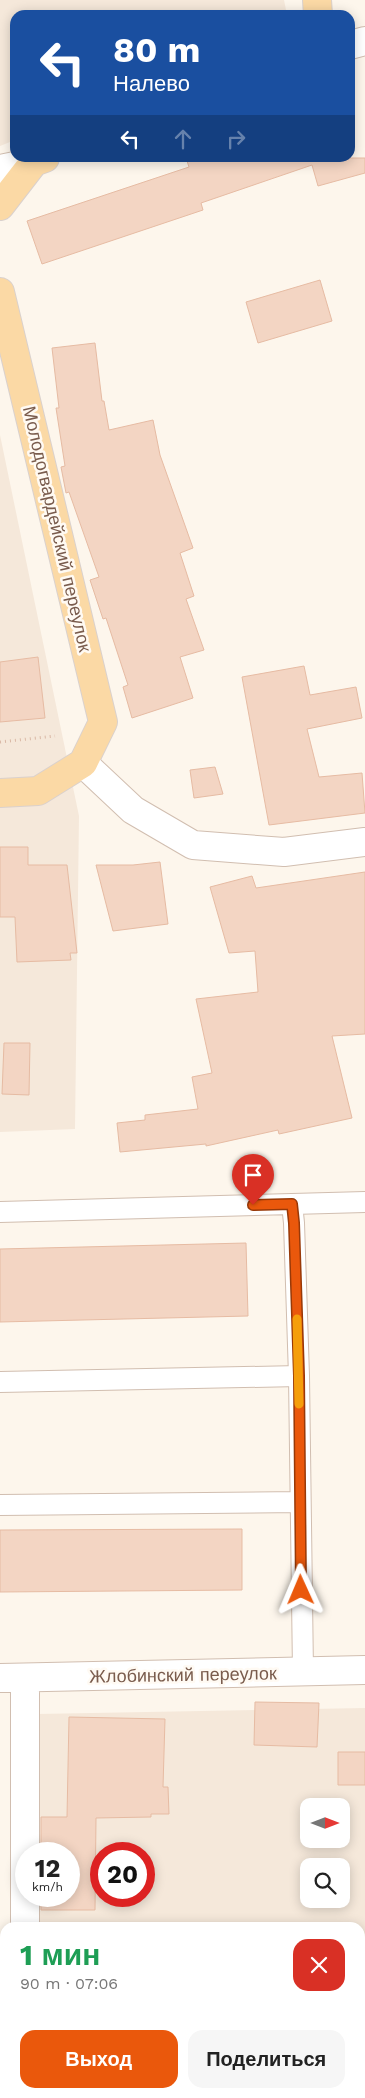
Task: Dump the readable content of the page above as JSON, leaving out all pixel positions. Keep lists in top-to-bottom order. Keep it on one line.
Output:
{"streets":{"main road":["Молодогвардейский переулок"],"street":["Жлобинский переулок"]},"north":"right","page":{"turn":["80 m","Налево"],"speed":"12 km/h","limit":"20","heading":["1 мин","90 m · 07:06"],"buttons":["Выход","Поделиться"]}}
